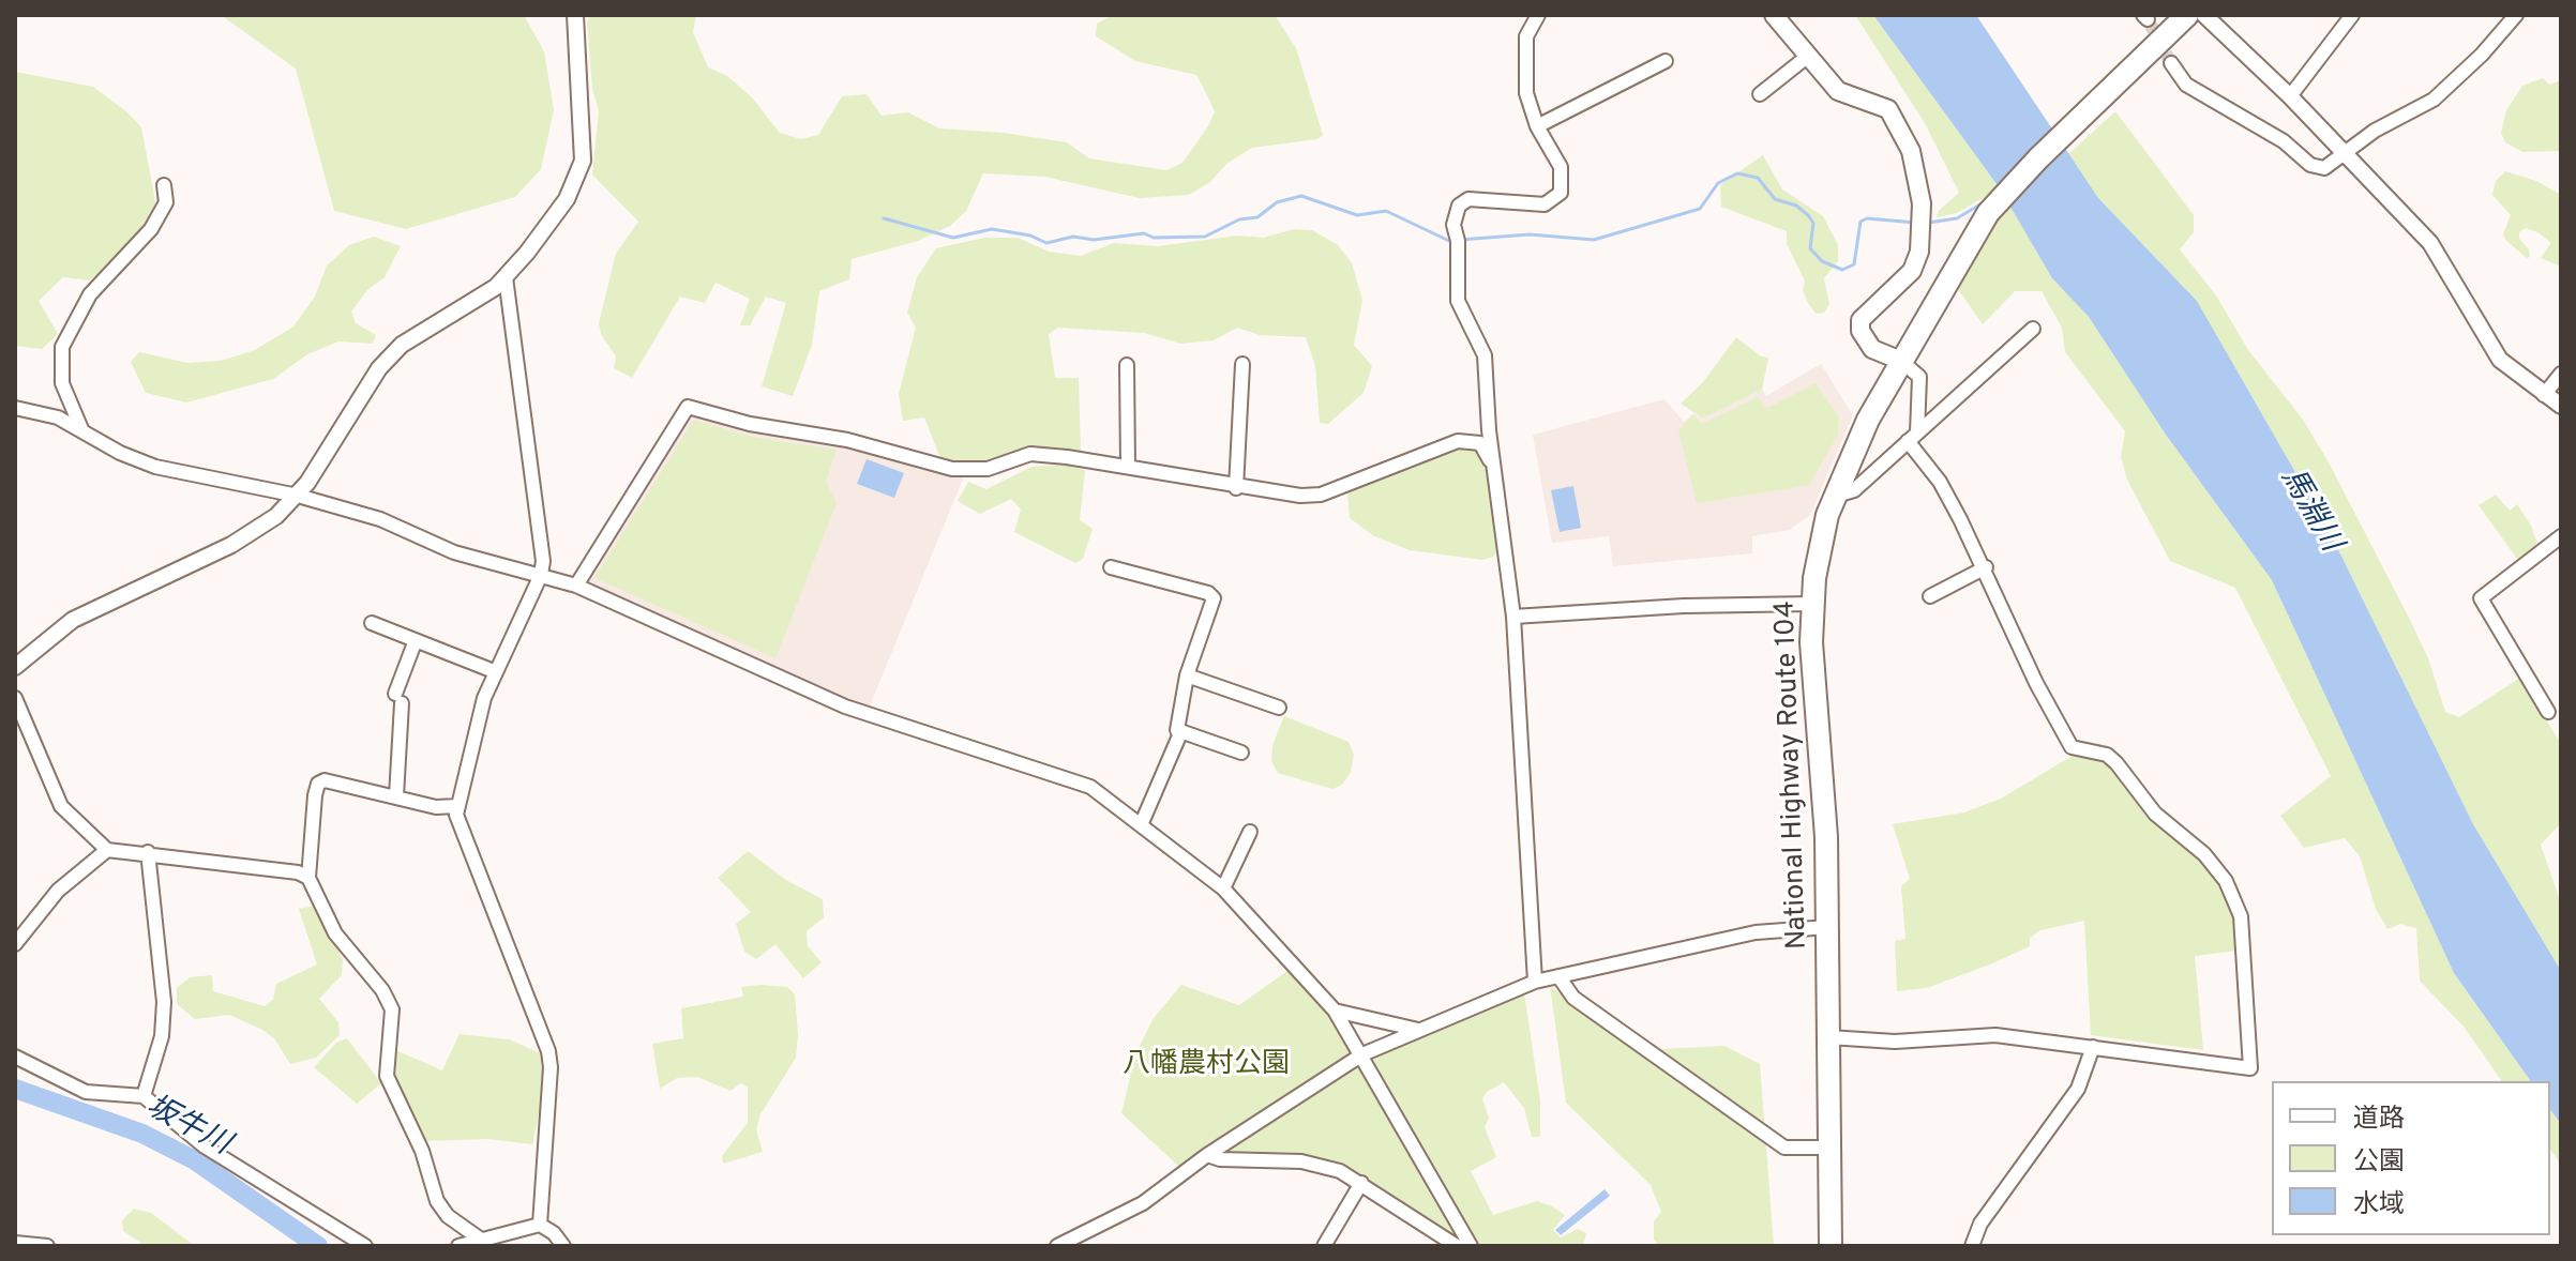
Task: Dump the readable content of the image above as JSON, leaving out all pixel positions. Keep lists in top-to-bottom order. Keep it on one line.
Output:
{"streets":{"highway":["National Highway Route 104"]},"water":["馬淵川","坂牛川"],"parks":["八幡農村公園"],"legend":["道路","公園","水域"]}
